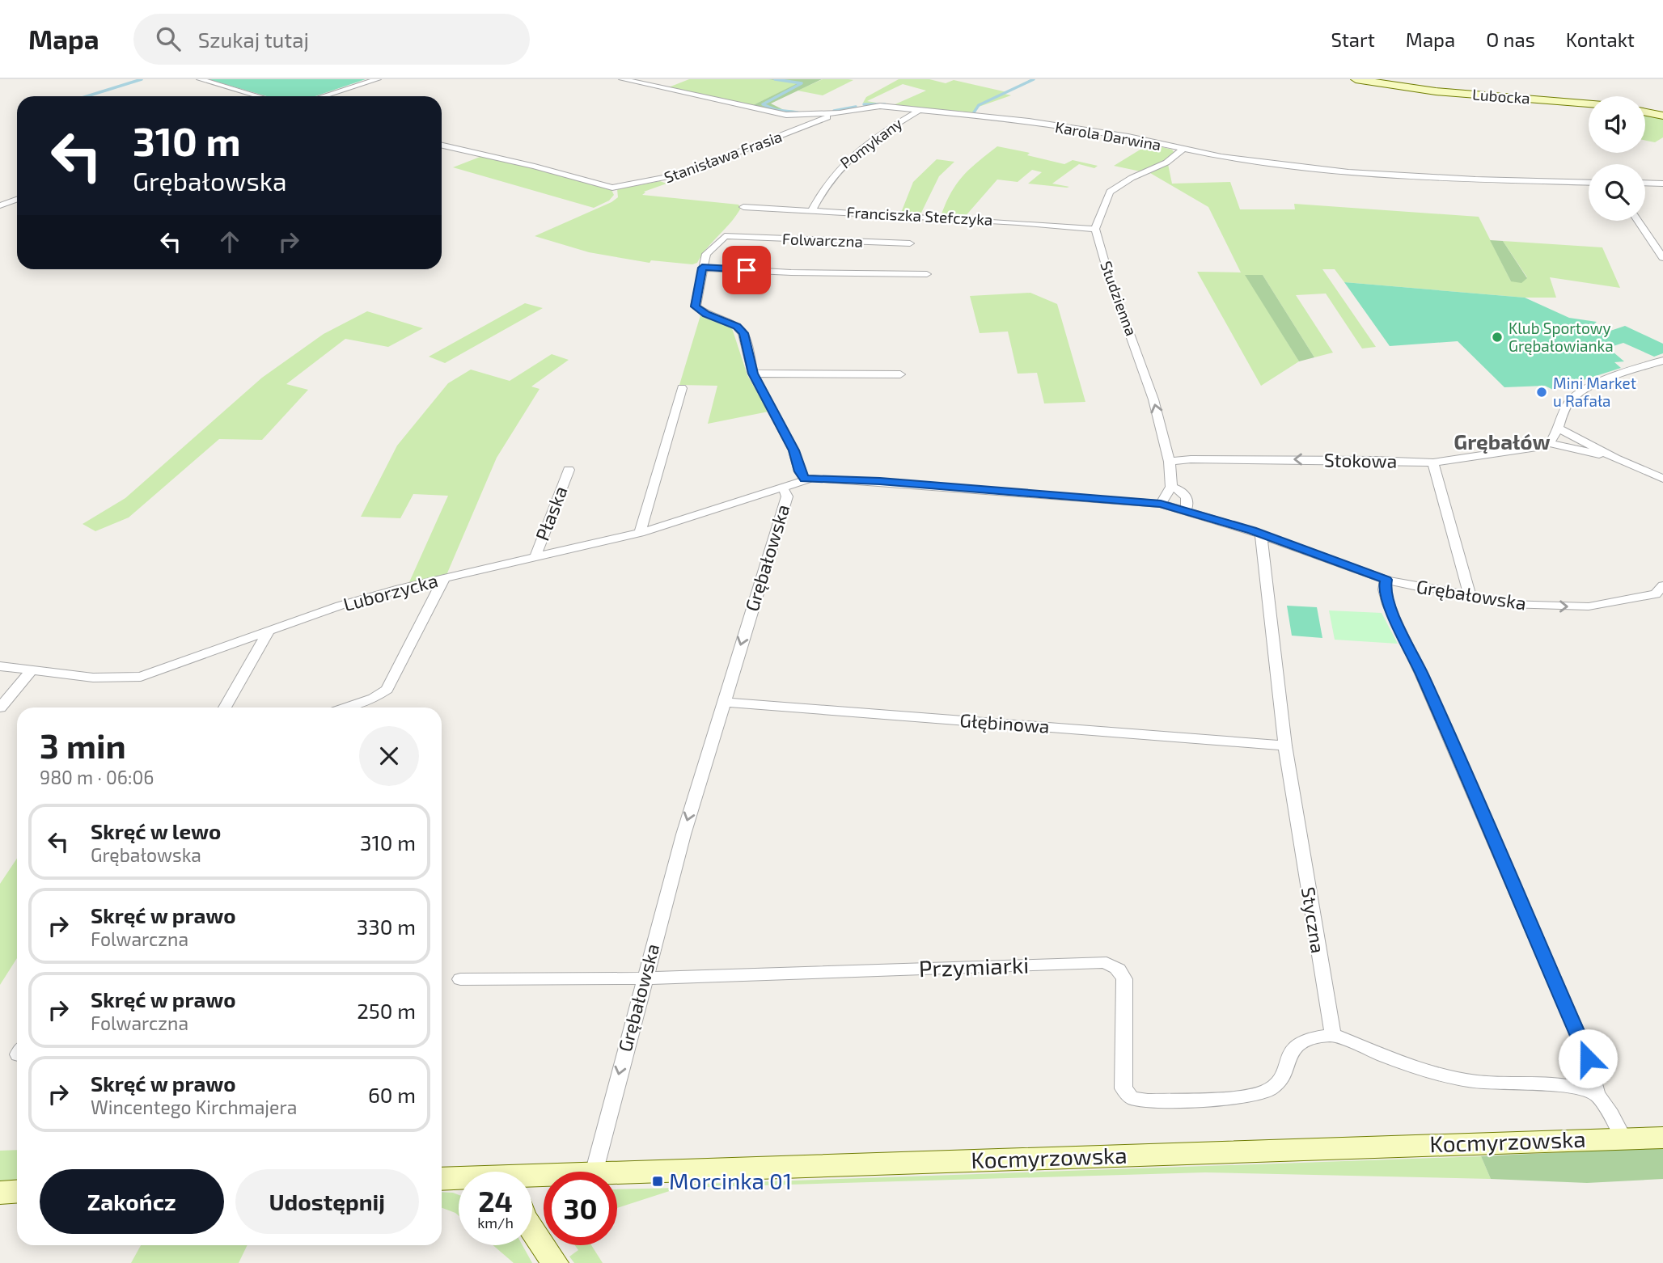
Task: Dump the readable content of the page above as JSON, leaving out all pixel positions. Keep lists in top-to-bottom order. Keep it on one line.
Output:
{"streets":{"main road":["Lubocka","Kocmyrzowska"],"street":["Karola Darwina","Pomykany","Stanisława Frasia","Franciszka Stefczyka","Folwarczna","Studzienna","Stokowa","Płaska","Grębałowska","Luborzycka","Głębinowa","Styczna","Przymiarki"]},"crossings":[["Karola Darwina","Pomykany"],["Karola Darwina","Stanisława Frasia"],["Pomykany","Franciszka Stefczyka"],["Franciszka Stefczyka","Studzienna"],["Folwarczna","Grębałowska"],["Studzienna","Stokowa"],["Płaska","Luborzycka"],["Grębałowska","Luborzycka"],["Grębałowska","Głębinowa"],["Grębałowska","Styczna"],["Grębałowska","Przymiarki"],["Głębinowa","Styczna"],["Styczna","Przymiarki"]],"one_way":["Studzienna","Stokowa"],"districts":["Grębałów"],"places":{"other":["Klub Sportowy Grębałowianka","Mini Market u Rafała"],"transit":["Morcinka 01"]},"page":{"header":"Mapa","search":"Szukaj tutaj","nav":["Start","Mapa","O nas","Kontakt"],"turn":["310 m","Grębałowska"],"heading":["3 min","980 m · 06:06"],"list":[{"name":"Skręć w lewo","note":"Grębałowska","value":"310 m"},{"name":"Skręć w prawo","note":"Folwarczna","value":"330 m"},{"name":"Skręć w prawo","note":"Folwarczna","value":"250 m"},{"name":"Skręć w prawo","note":"Wincentego Kirchmajera","value":"60 m"}],"buttons":["Zakończ","Udostępnij"],"speed":"24 km/h","limit":"30"}}
